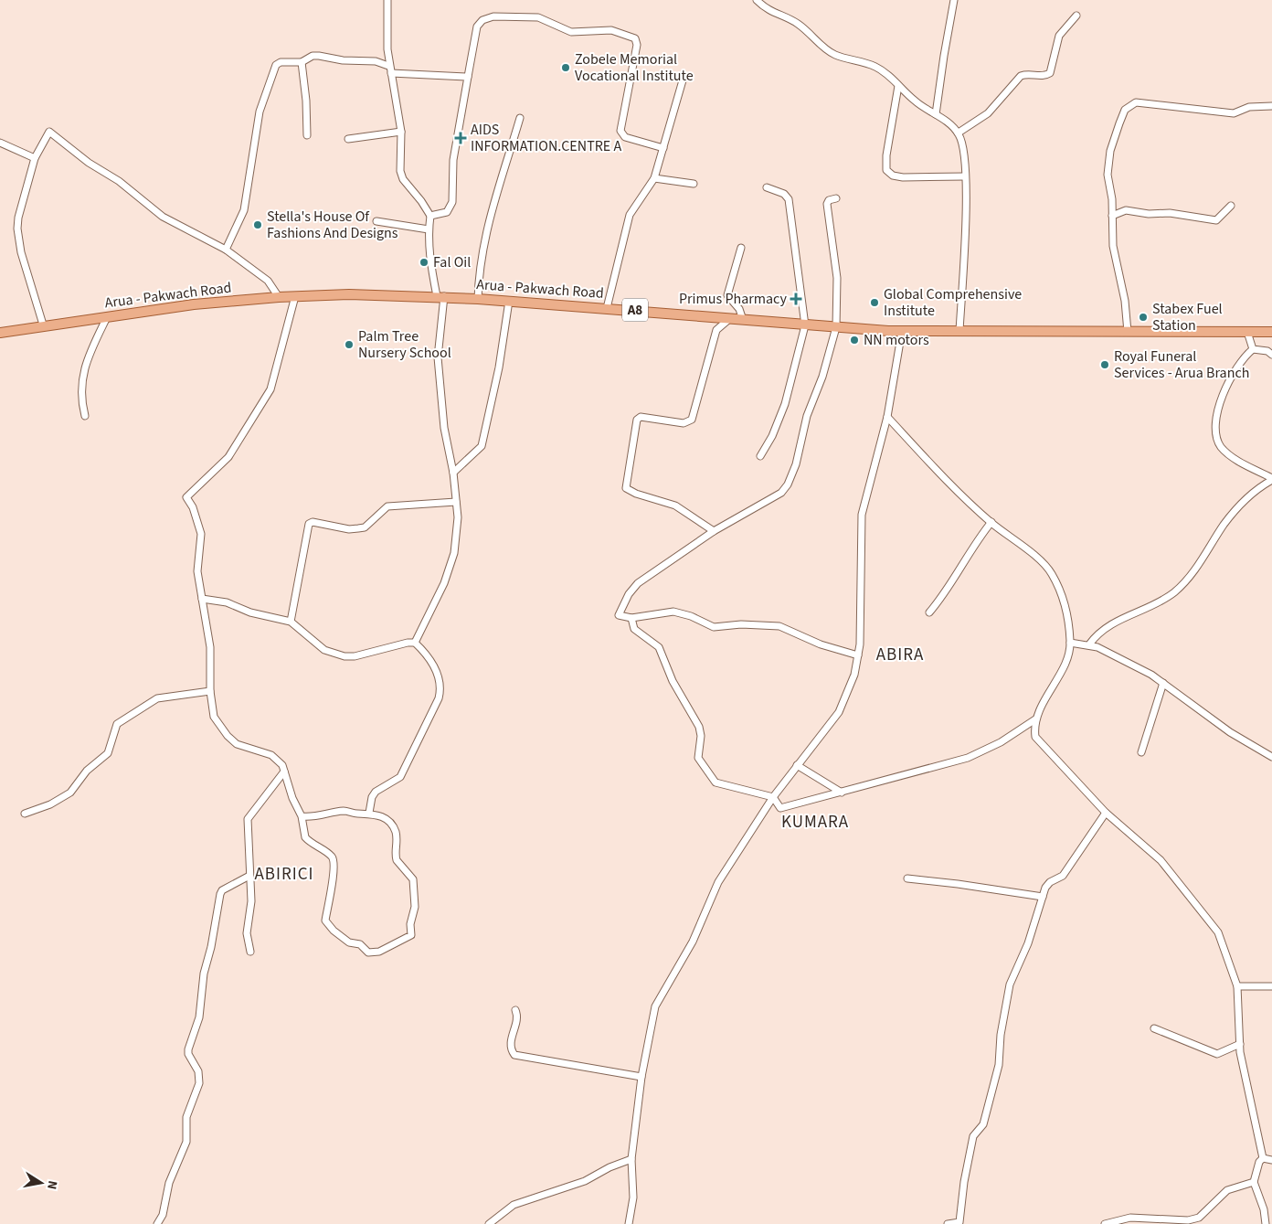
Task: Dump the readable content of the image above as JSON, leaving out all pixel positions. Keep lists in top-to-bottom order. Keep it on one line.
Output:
{"streets":{"main road":["Arua - Pakwach Road","A8"]},"districts":["ABIRA","KUMARA","ABIRICI"],"places":{"other":["Zobele Memorial Vocational Institute","Stella's House Of Fashions And Designs","Fal Oil","Global Comprehensive Institute","Stabex Fuel Station","NN motors","Palm Tree Nursery School","Royal Funeral Services - Arua Branch"],"health":["AIDS INFORMATION.CENTRE A","Primus Pharmacy"]},"north":"right"}
